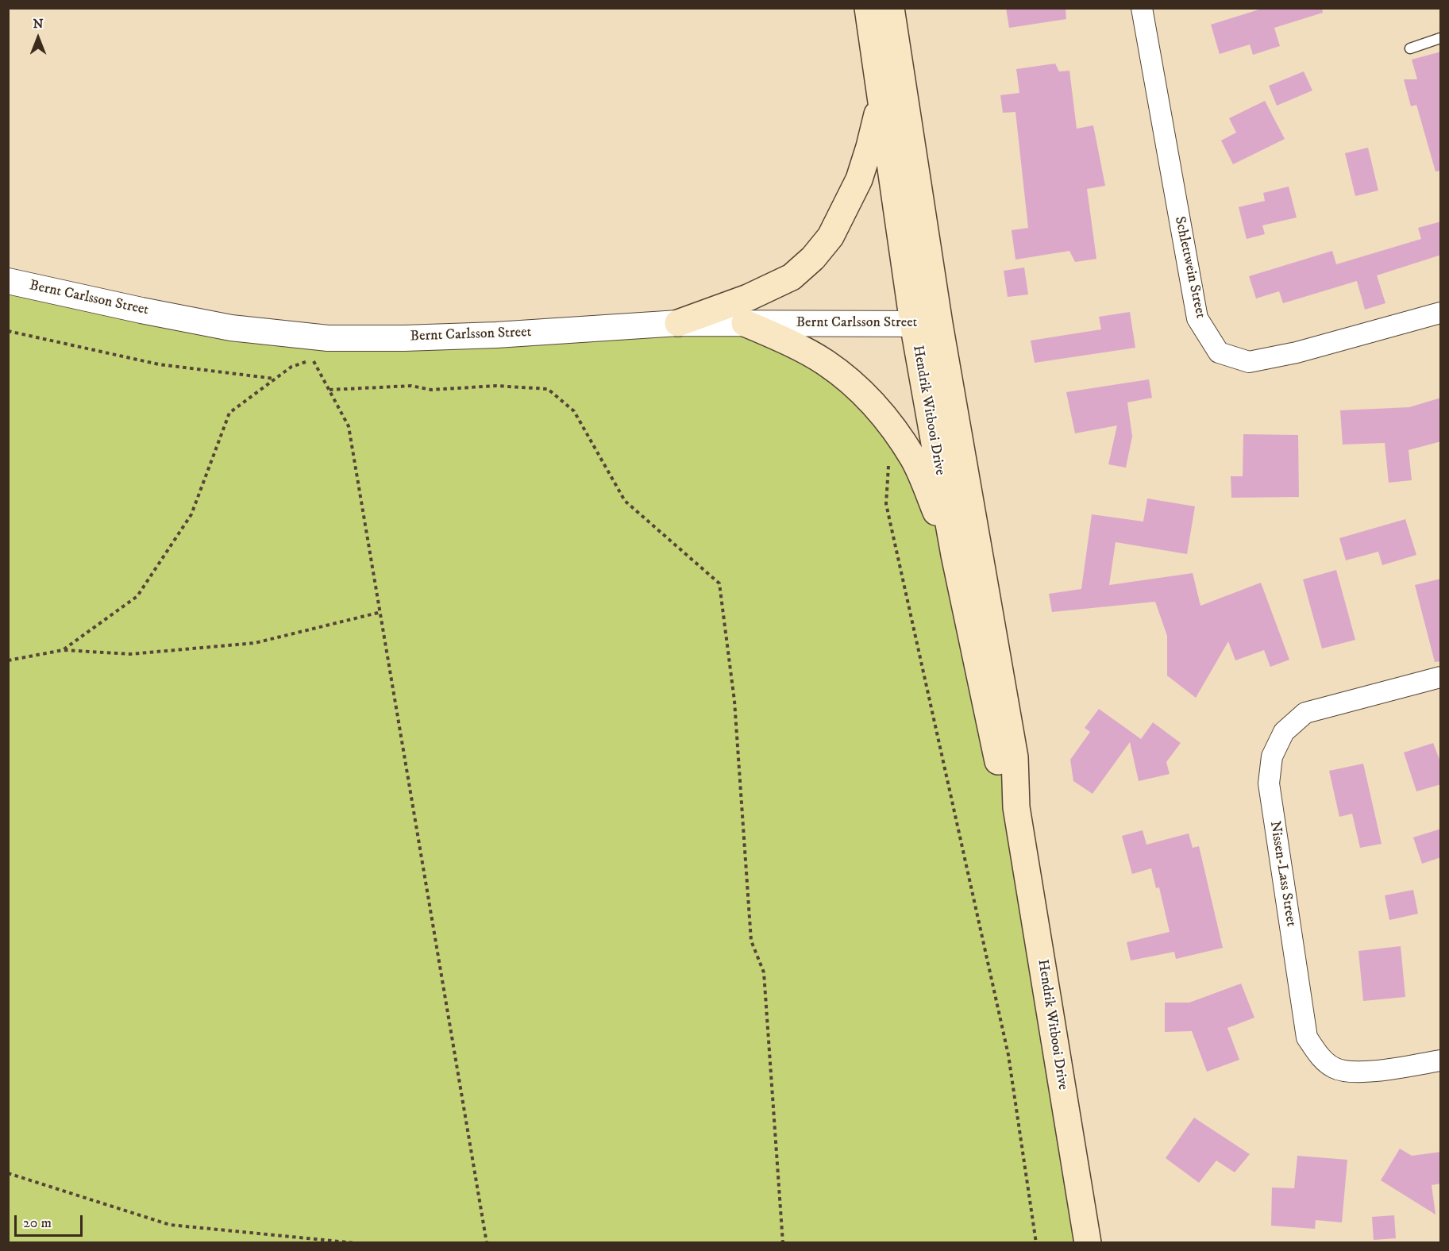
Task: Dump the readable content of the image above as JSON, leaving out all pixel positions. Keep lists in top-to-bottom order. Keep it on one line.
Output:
{"streets":{"main road":["Hendrik Witbooi Drive"],"street":["Schlettwein Street","Bernt Carlsson Street","Nissen-Lass Street"]},"crossings":[["Bernt Carlsson Street","Hendrik Witbooi Drive"]],"scale_bar":"20 m","north":"top"}
